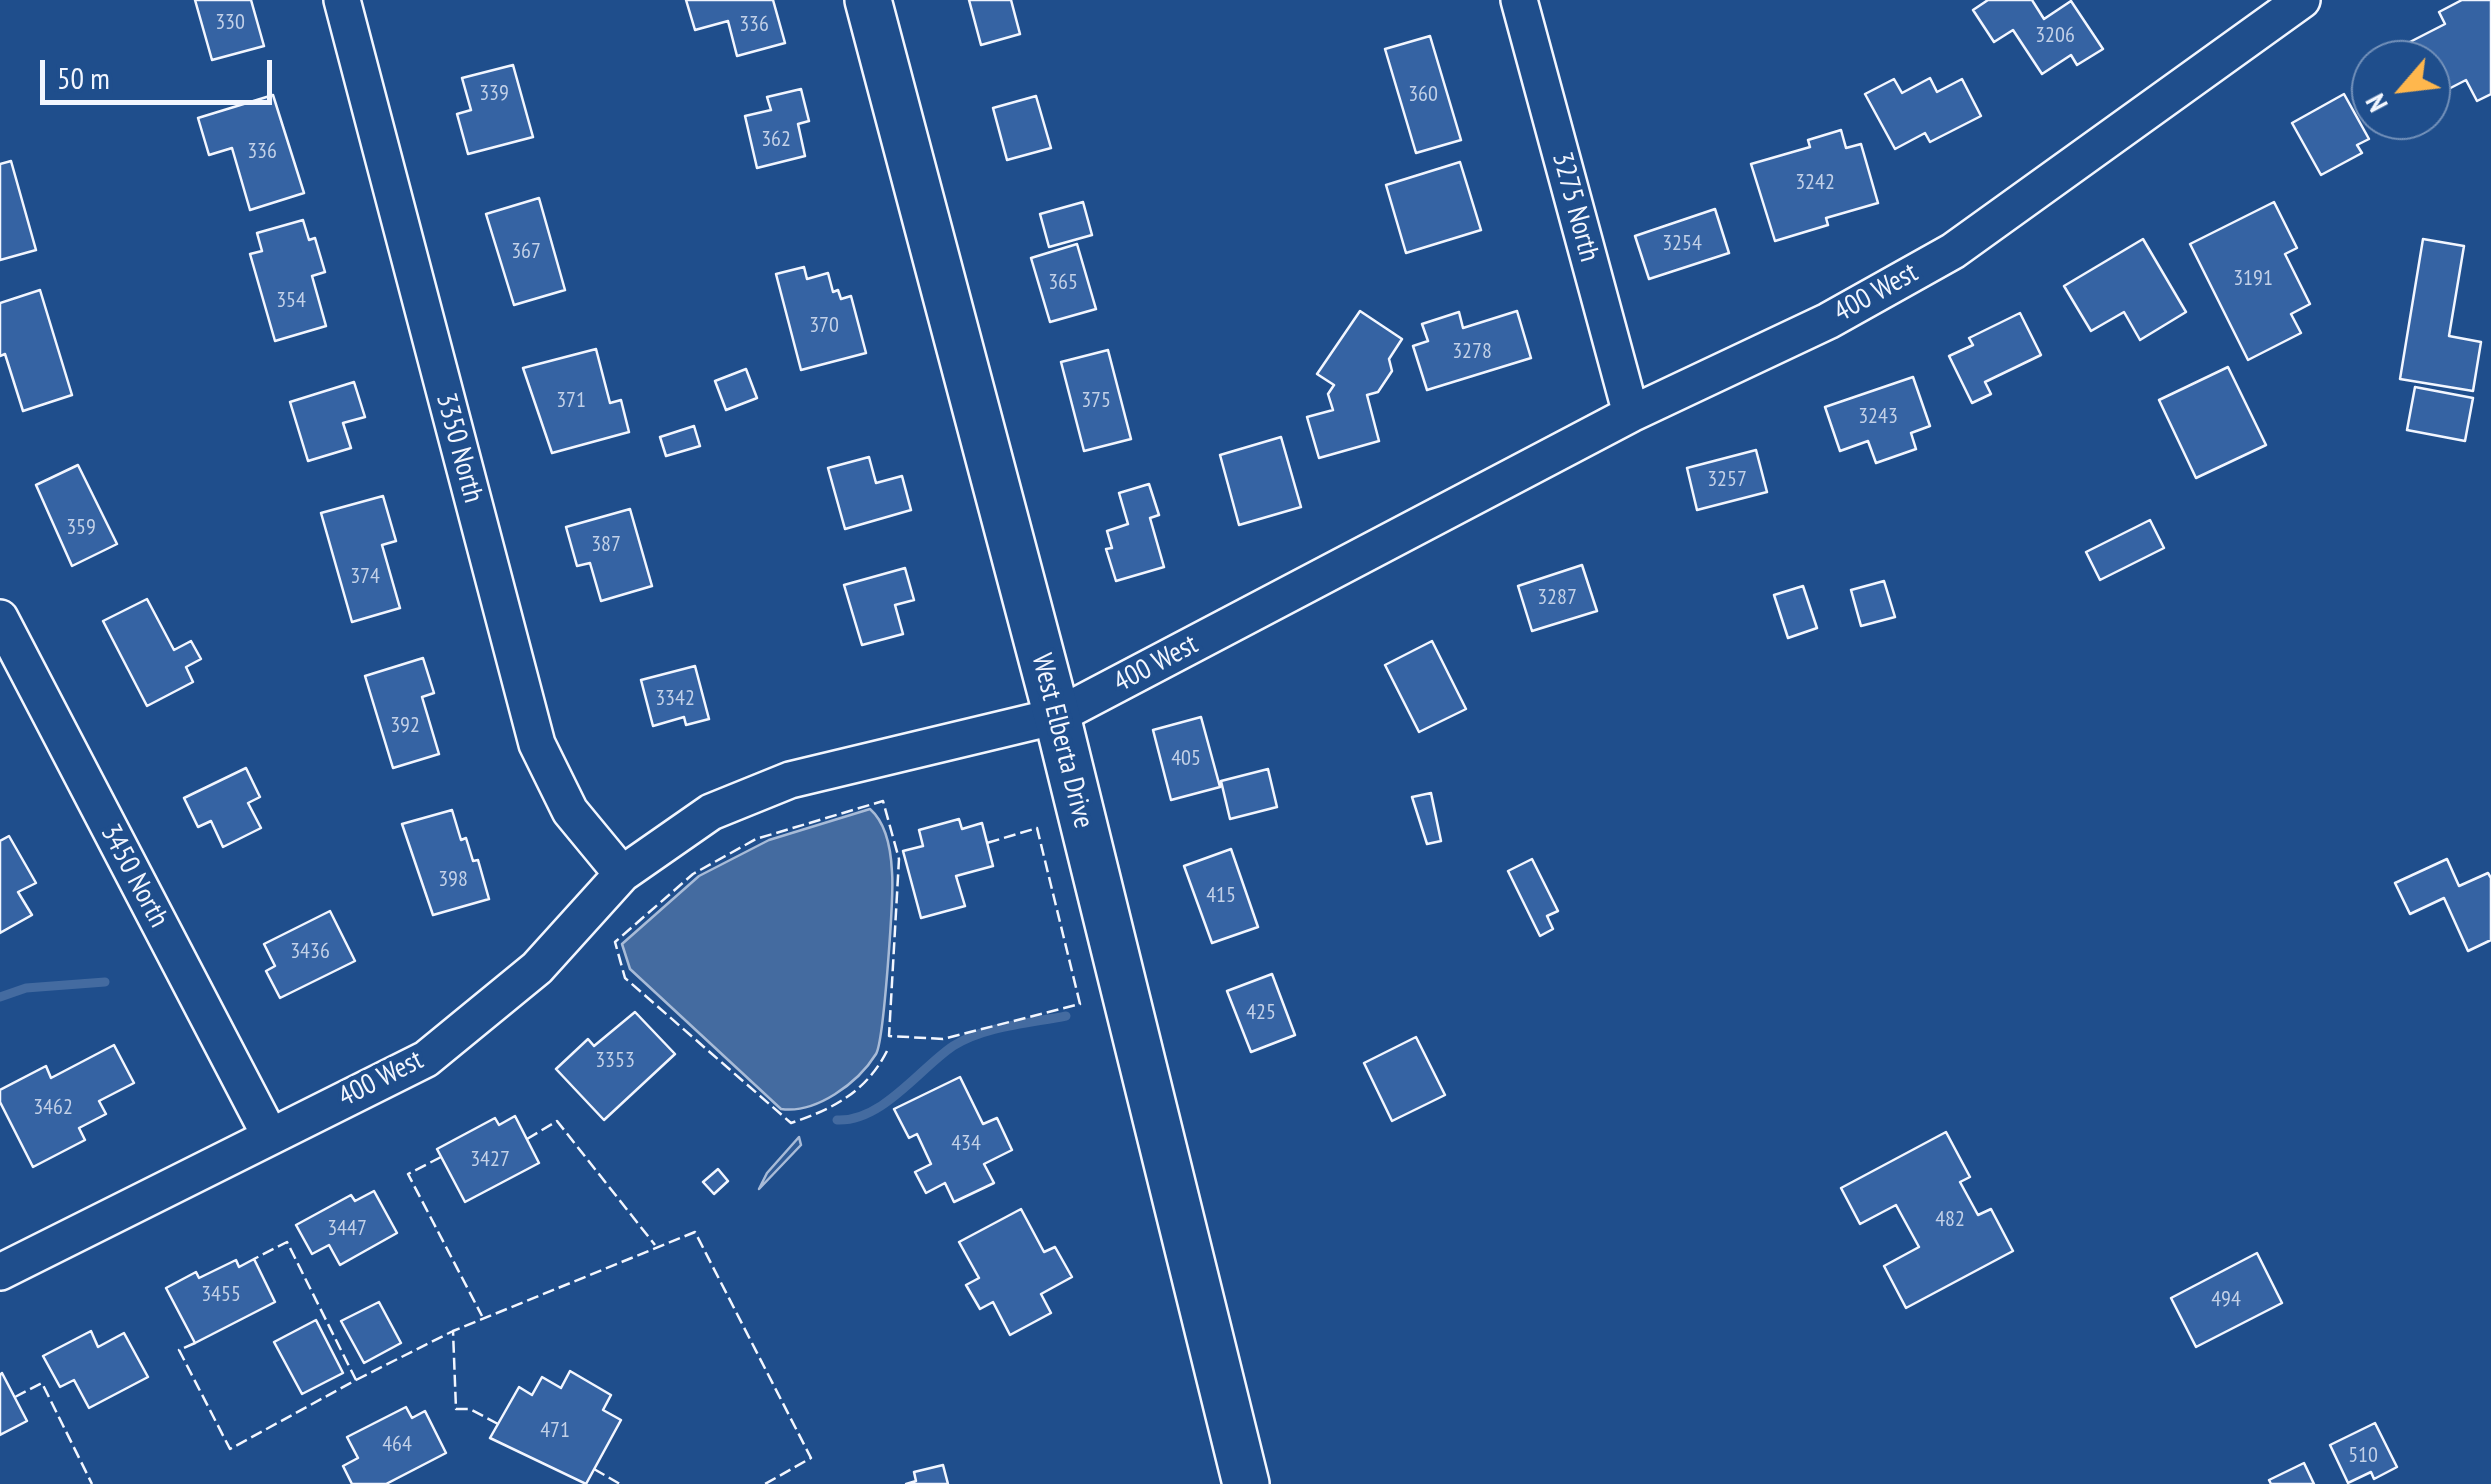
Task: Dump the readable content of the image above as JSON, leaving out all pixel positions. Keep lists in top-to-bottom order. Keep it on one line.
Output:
{"streets":{"main road":["West Elberta Drive"],"street":["3275 North","400 West","3350 North","3450 North"]},"crossings":[["3275 North","400 West"],["400 West","3350 North"],["400 West","West Elberta Drive"],["400 West","3450 North"]],"house_numbers":["330","336","3206","339","360","362","336","3242","3254","367","3191","365","354","370","3278","371","375","3243","3257","359","387","374","3287","3342","392","405","398","415","3436","425","3353","3462","434","3427","482","3447","3455","494","471","464","510"],"scale_bar":"50 m","north":"bottom left"}
